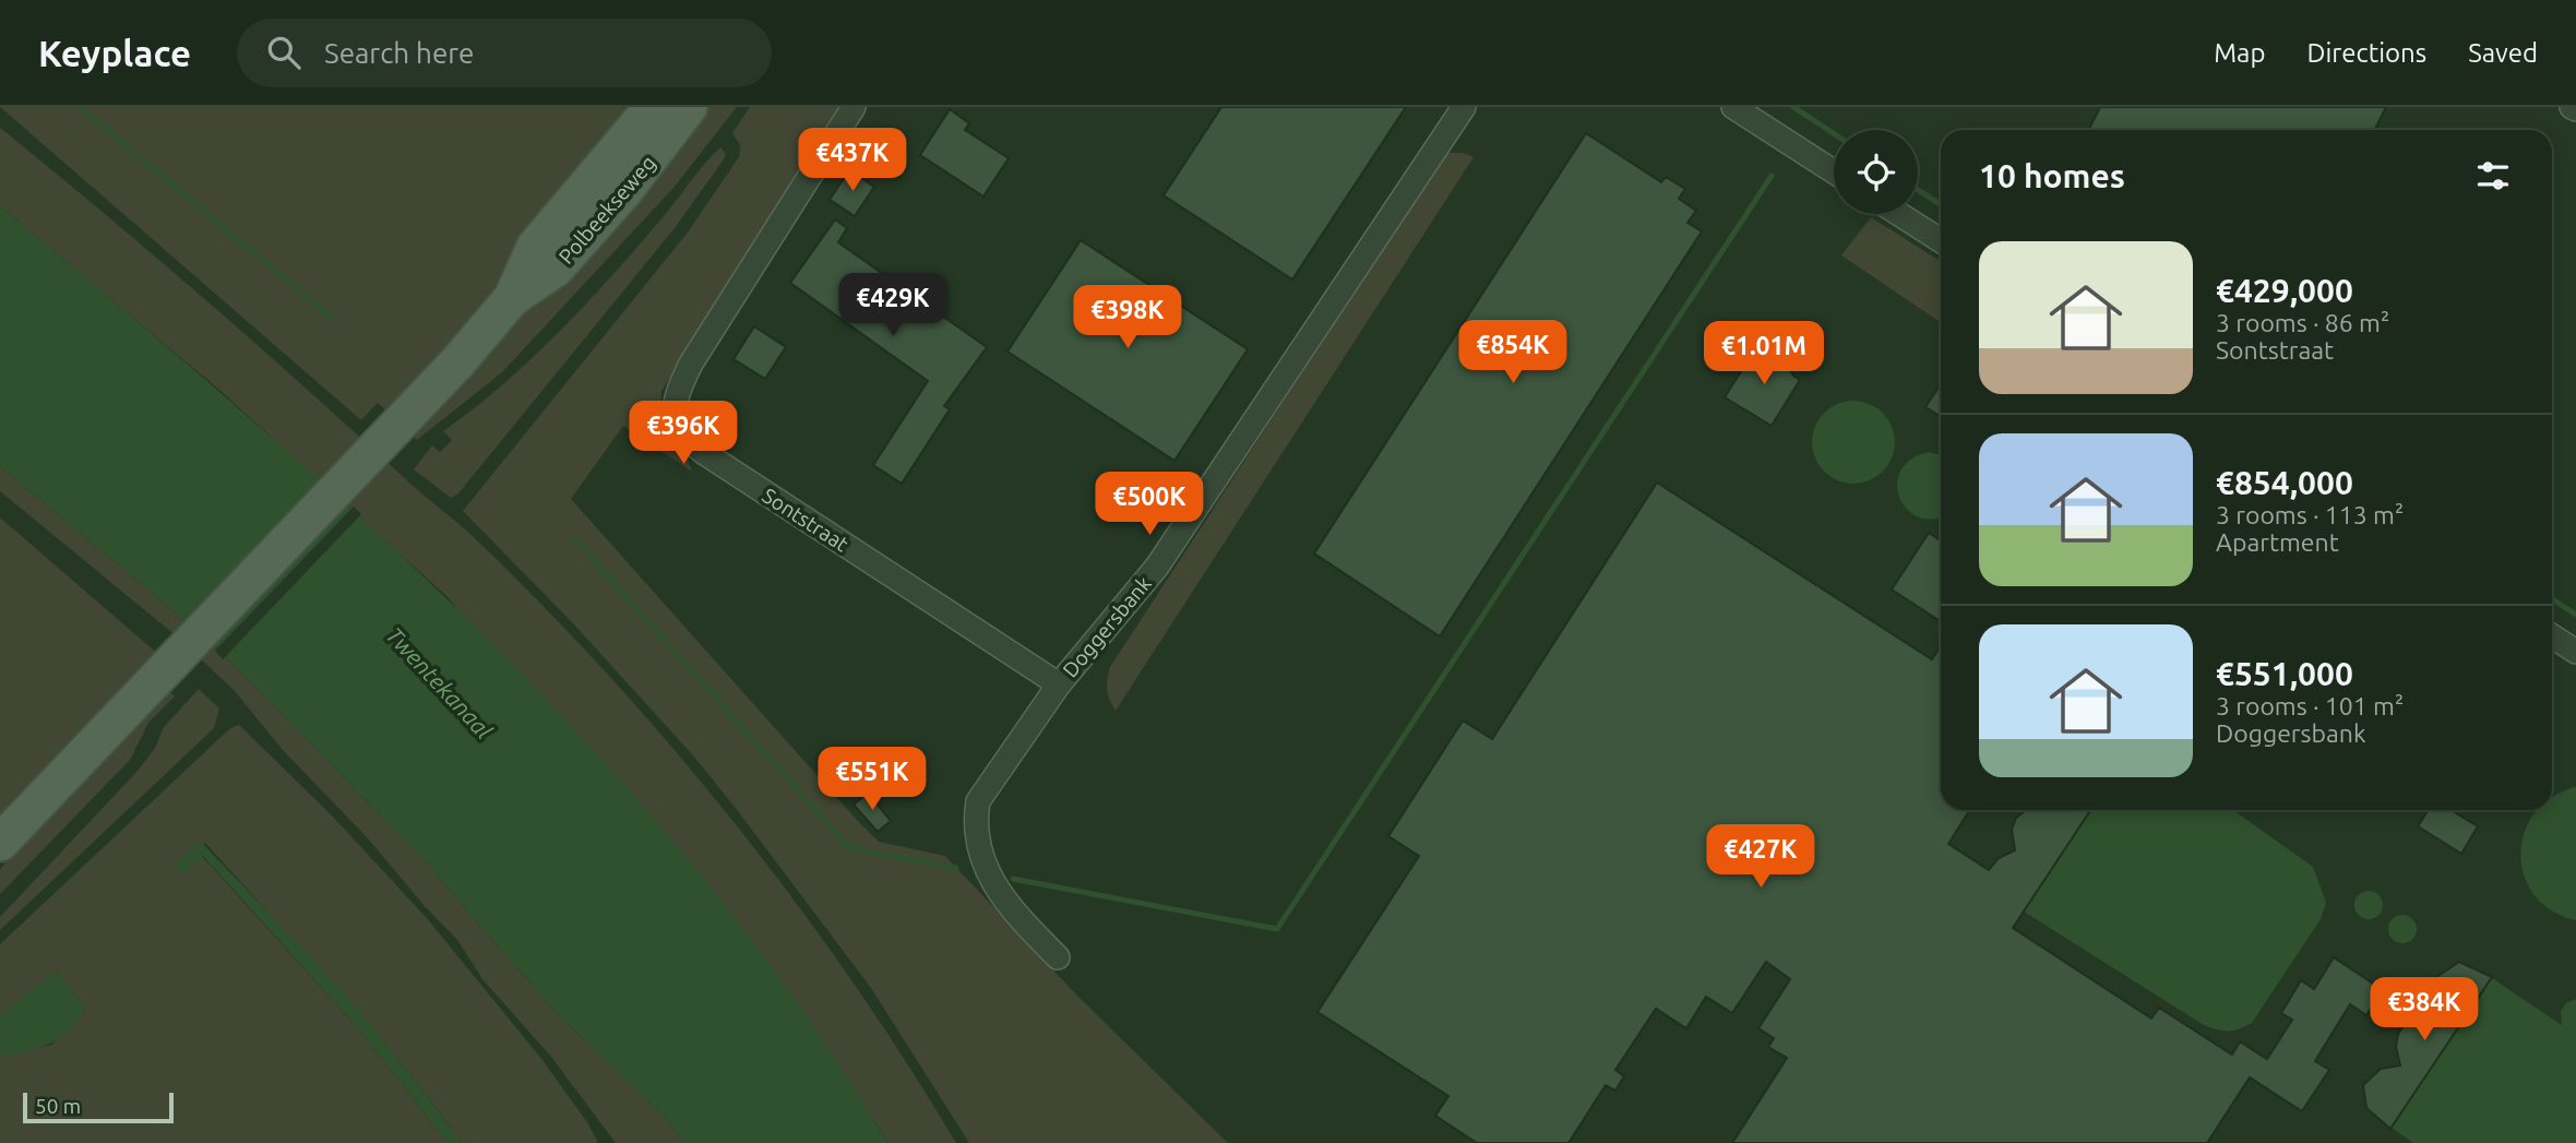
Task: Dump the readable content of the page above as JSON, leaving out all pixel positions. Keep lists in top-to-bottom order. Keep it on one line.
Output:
{"streets":{"main road":["Polbeekseweg"],"street":["Sontstraat","Doggersbank"]},"crossings":[["Sontstraat","Doggersbank"]],"water":["Twentekanaal"],"scale_bar":"50 m","page":{"header":"Keyplace","search":"Search here","nav":["Map","Directions","Saved"],"price":["€437K","€429K","€398K","€854K","€1.01M","€396K","€500K","€551K","€427K","€384K"],"heading":"10 homes","list":[{"name":"€429,000","note":"3 rooms · 86 m² · Sontstraat"},{"name":"€854,000","note":"3 rooms · 113 m² · Apartment"},{"name":"€551,000","note":"3 rooms · 101 m² · Doggersbank"}],"scale":"50 m"}}
